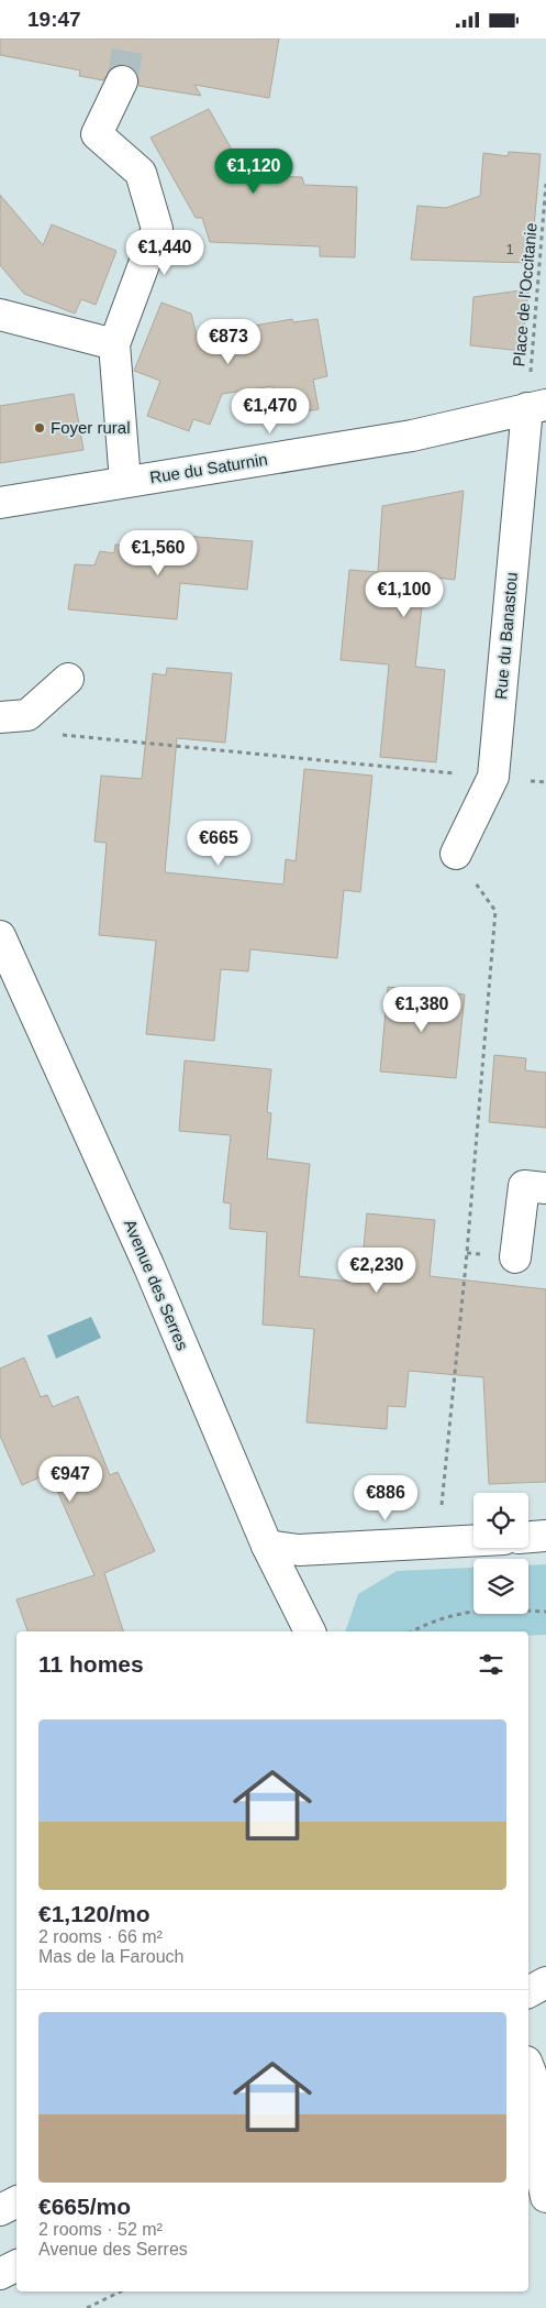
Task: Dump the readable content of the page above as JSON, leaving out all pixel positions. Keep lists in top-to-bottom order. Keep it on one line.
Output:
{"streets":{"street":["Rue du Saturnin","Rue du Banastou","Avenue des Serres"],"path":["Place de l'Occitanie"]},"crossings":[["Place de l'Occitanie","Rue du Saturnin"],["Place de l'Occitanie","Rue du Banastou"],["Rue du Saturnin","Rue du Banastou"]],"places":["Foyer rural"],"house_numbers":["1"],"page":{"status":"19:47","price":["€1,120","€1,440","€873","€1,470","€1,560","€1,100","€665","€1,380","€2,230","€947","€886"],"heading":"11 homes","list":[{"name":"€1,120/mo","note":"2 rooms · 66 m² · Mas de la Farouch"},{"name":"€665/mo","note":"2 rooms · 52 m² · Avenue des Serres"}]}}
